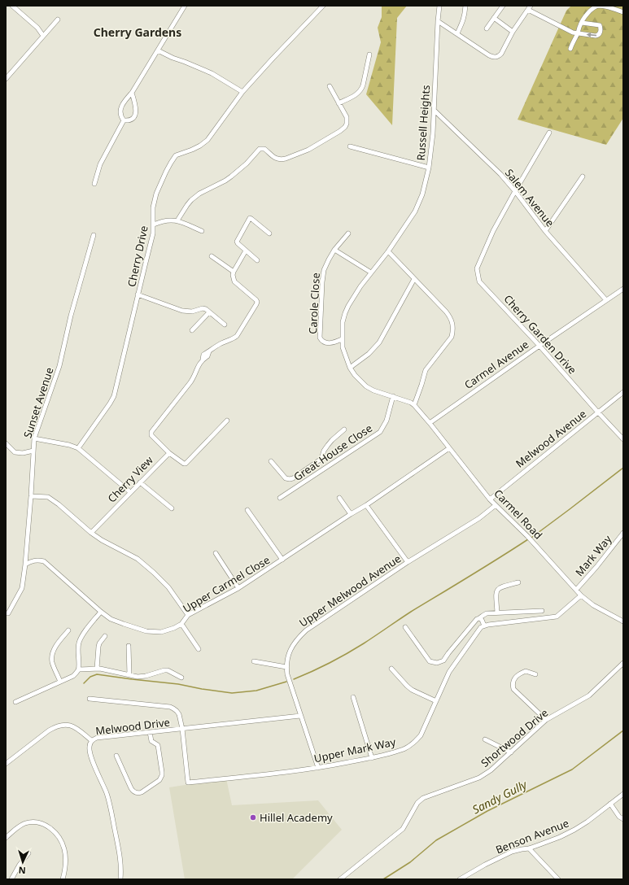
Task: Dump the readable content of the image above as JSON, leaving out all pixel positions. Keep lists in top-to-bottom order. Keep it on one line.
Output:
{"streets":{"street":["Russell Heights","Salem Avenue","Cherry Drive","Carole Close","Cherry Garden Drive","Carmel Avenue","Sunset Avenue","Melwood Avenue","Great House Close","Cherry View","Carmel Road","Mark Way","Upper Carmel Close","Upper Melwood Avenue","Melwood Drive","Shortwood Drive","Upper Mark Way","Benson Avenue"]},"crossings":[["Russell Heights","Salem Avenue"],["Russell Heights","Carole Close"],["Russell Heights","Great House Close"],["Russell Heights","Carmel Road"],["Salem Avenue","Cherry Garden Drive"],["Salem Avenue","Carmel Avenue"],["Cherry Garden Drive","Carmel Avenue"],["Cherry Garden Drive","Melwood Avenue"],["Carmel Avenue","Carmel Road"],["Sunset Avenue","Upper Carmel Close"],["Melwood Avenue","Carmel Road"],["Carmel Road","Mark Way"],["Carmel Road","Upper Carmel Close"],["Carmel Road","Upper Melwood Avenue"],["Upper Melwood Avenue","Melwood Drive"],["Upper Melwood Avenue","Upper Mark Way"],["Melwood Drive","Upper Mark Way"]],"districts":["Cherry Gardens"],"water":["Sandy Gully"],"places":["Hillel Academy"],"north":"bottom"}
